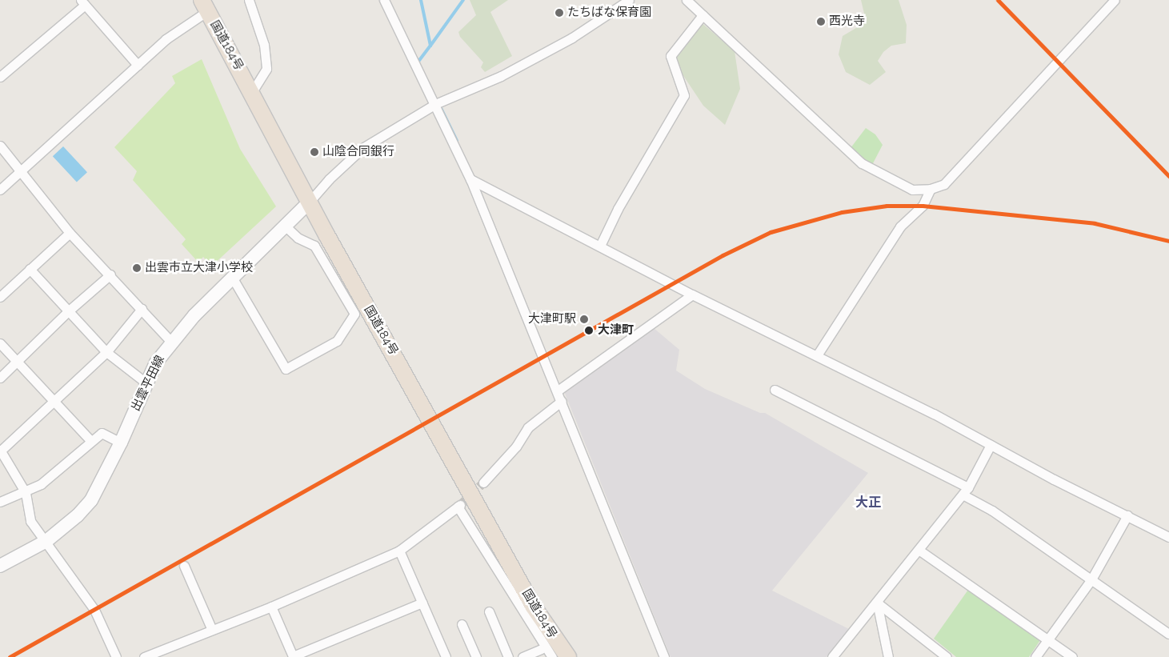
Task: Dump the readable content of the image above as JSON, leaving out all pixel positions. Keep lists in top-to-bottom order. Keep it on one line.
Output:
{"streets":{"highway":["国道184号"],"main road":["出雲平田線"]},"crossings":[["国道184号","出雲平田線"]],"districts":["大正"],"places":["たちばな保育園","西光寺","山陰合同銀行","出雲市立大津小学校","大津町駅","大津町"]}
